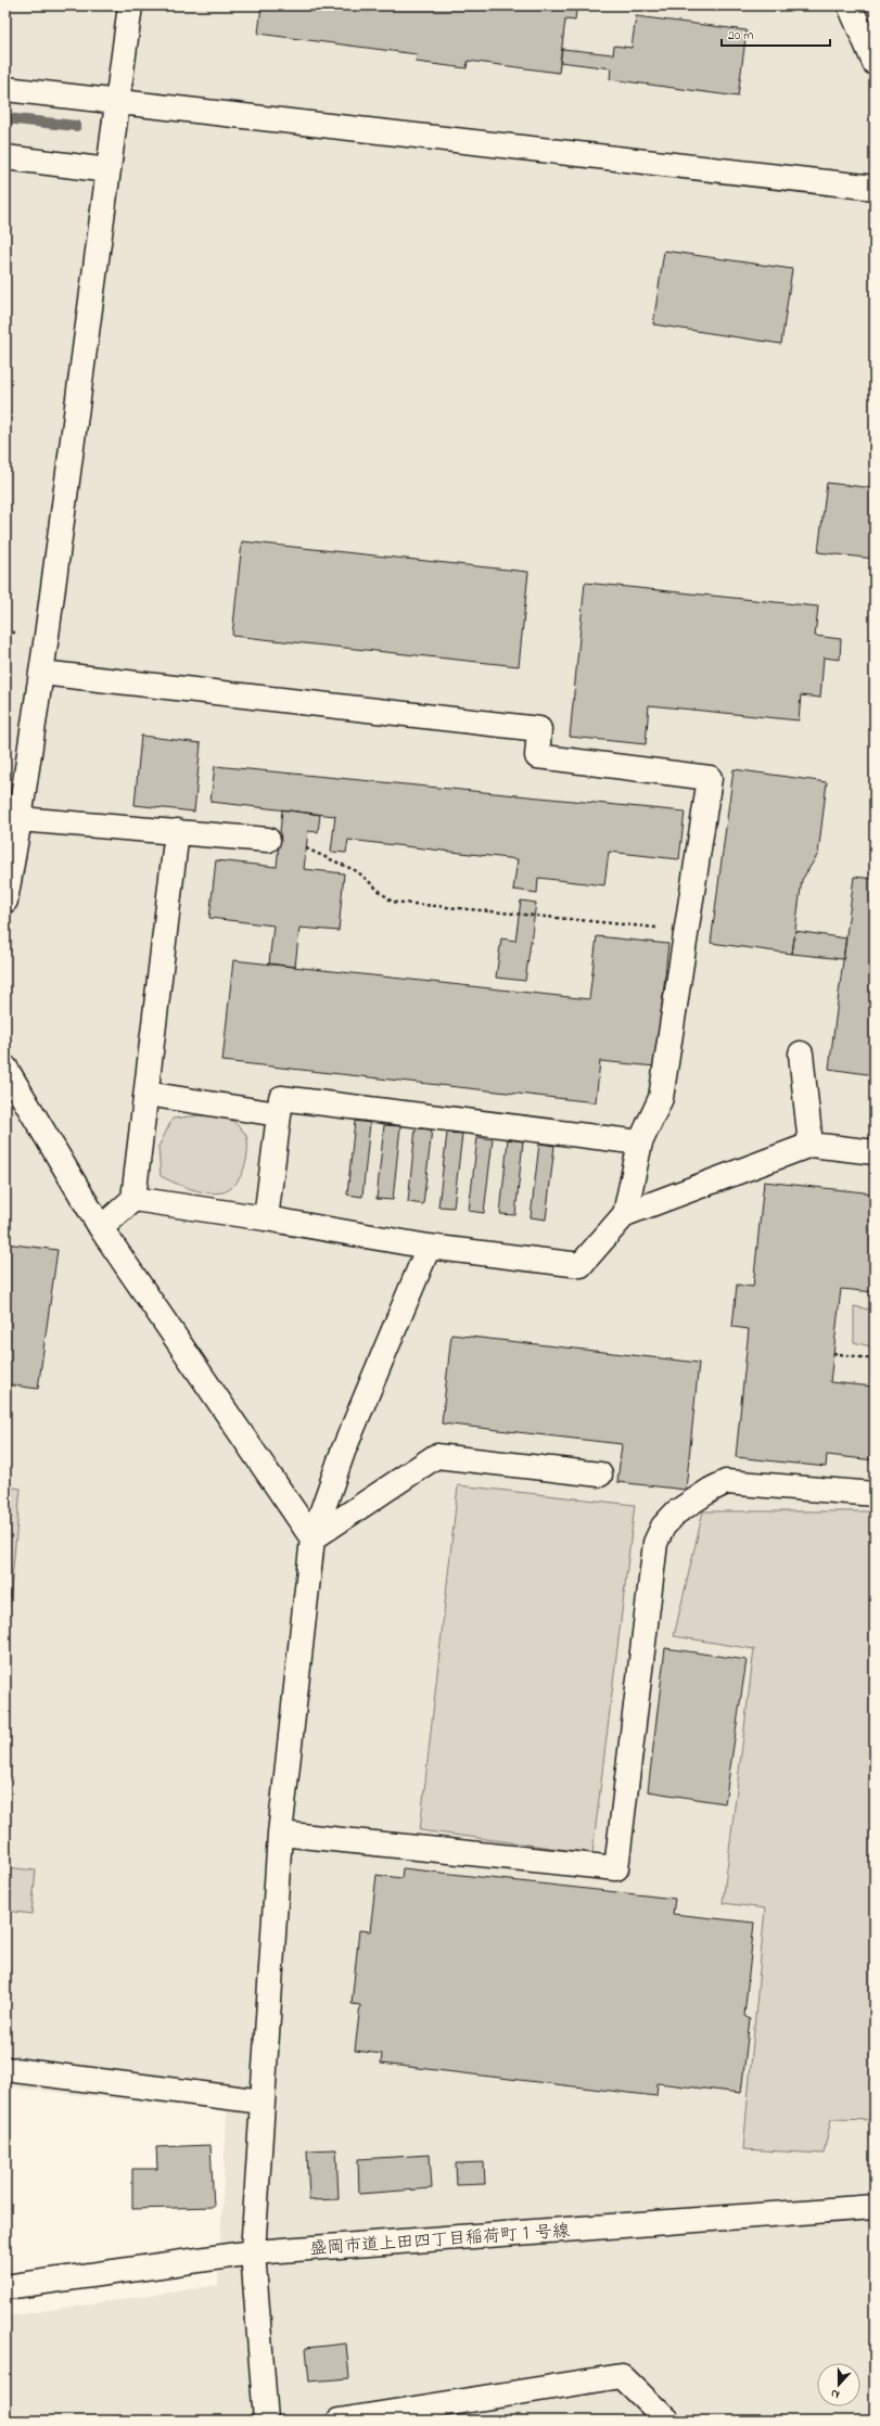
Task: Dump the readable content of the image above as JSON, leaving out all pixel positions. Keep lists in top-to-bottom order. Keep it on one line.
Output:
{"streets":{"street":["盛岡市道上田四丁目稲荷町１号線"]},"scale_bar":"20 m","north":"bottom"}
